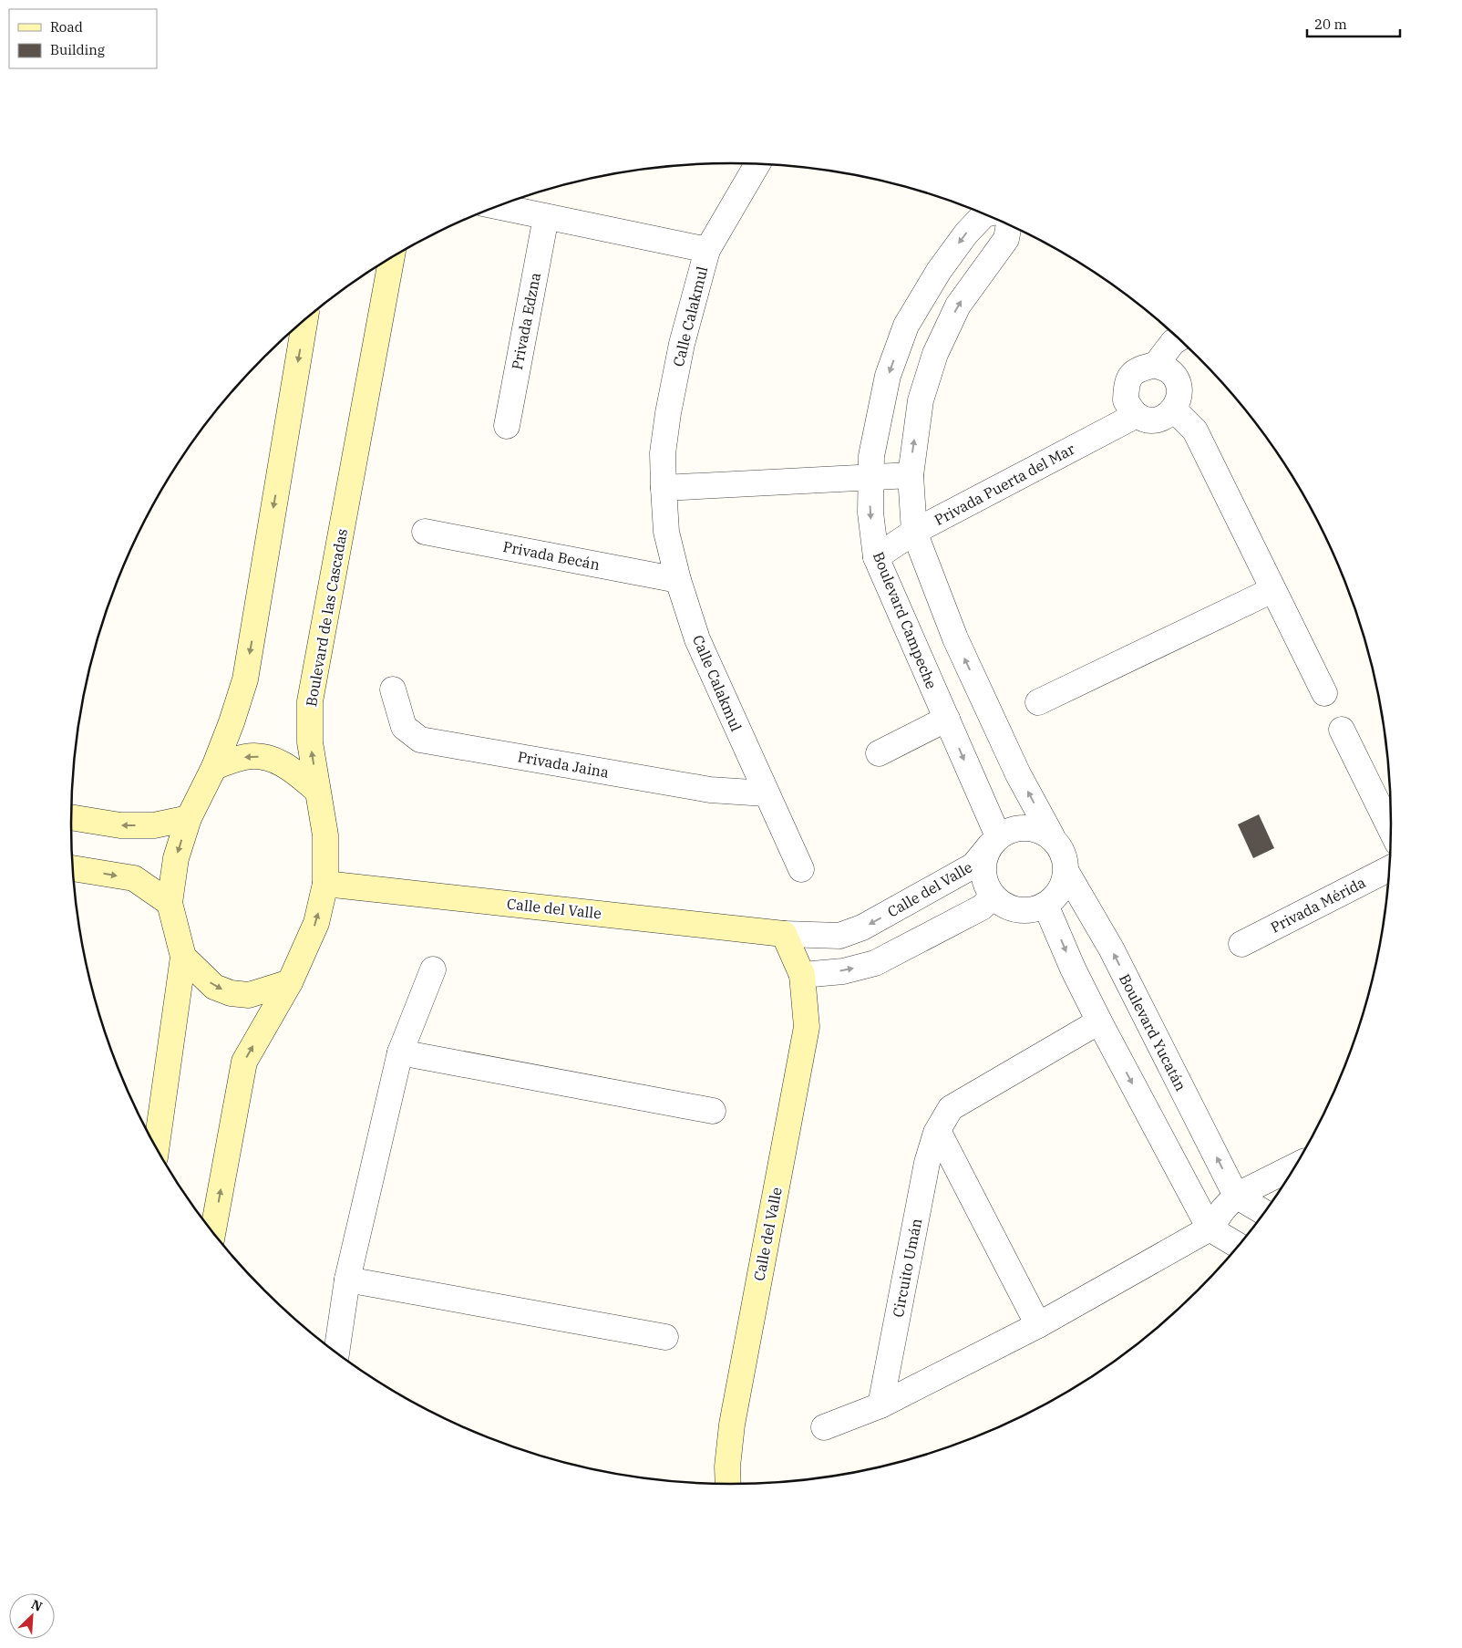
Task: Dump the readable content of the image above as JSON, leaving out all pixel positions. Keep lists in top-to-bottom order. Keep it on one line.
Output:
{"streets":{"main road":["Boulevard de las Cascadas","Calle del Valle"],"street":["Calle Calakmul","Privada Edzna","Privada Puerta del Mar","Privada Becán","Boulevard Campeche","Privada Jaina","Privada Mérida","Boulevard Yucatán","Circuito Umán"]},"crossings":[["Calle Calakmul","Privada Becán"],["Calle Calakmul","Privada Jaina"],["Privada Puerta del Mar","Boulevard Campeche"],["Boulevard de las Cascadas","Calle del Valle"],["Boulevard Campeche","Calle del Valle"],["Boulevard Campeche","Boulevard Yucatán"],["Calle del Valle","Boulevard Yucatán"]],"legend":["Road","Building"],"scale_bar":"20 m","north":"top right"}
